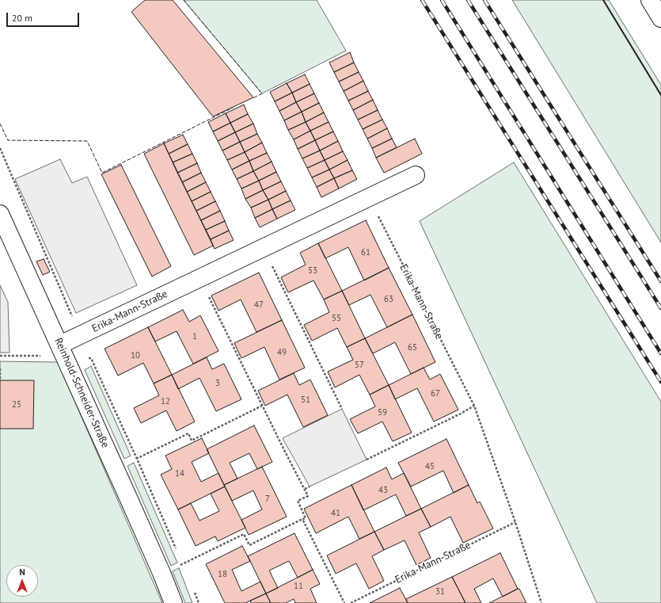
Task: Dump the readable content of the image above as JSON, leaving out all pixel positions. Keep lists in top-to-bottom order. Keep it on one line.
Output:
{"streets":{"main road":["Erika-Mann-Straße","Reinhold-Schneider-Straße"]},"crossings":[["Erika-Mann-Straße","Reinhold-Schneider-Straße"]],"house_numbers":["61","53","63","47","55","1","65","49","10","57","3","67","51","12","25","59","45","14","43","7","41","18","11","31"],"scale_bar":"20 m","north":"top"}
